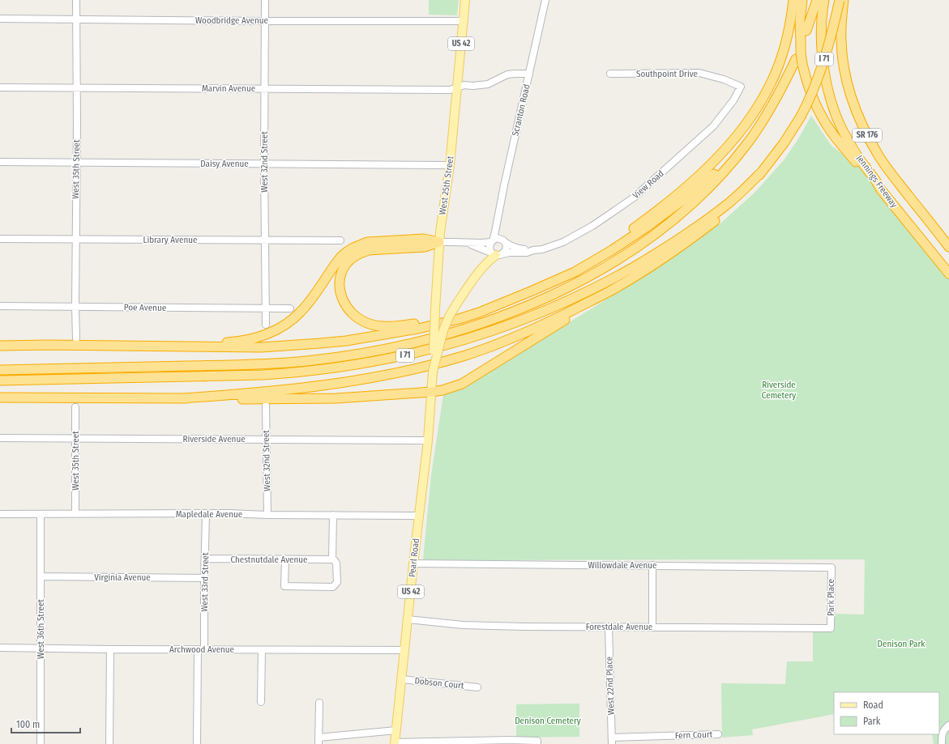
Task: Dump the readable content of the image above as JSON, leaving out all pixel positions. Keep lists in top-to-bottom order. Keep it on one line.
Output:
{"streets":{"highway":["I 71","SR 176","Jennings Freeway"],"main road":["US 42","West 25th Street","Pearl Road"],"street":["Woodbridge Avenue","Southpoint Drive","Marvin Avenue","Scranton Road","West 32nd Street","Daisy Avenue","West 35th Street","View Road","Library Avenue","Poe Avenue","Riverside Avenue","Mapledale Avenue","Chestnutdale Avenue","Willowdale Avenue","Virginia Avenue","West 33rd Street","Park Place","Forestdale Avenue","West 36th Street","Archwood Avenue","Dobson Court","West 22nd Place","Fern Court"]},"crossings":[["Woodbridge Avenue","West 32nd Street"],["Woodbridge Avenue","West 35th Street"],["Woodbridge Avenue","West 25th Street"],["Southpoint Drive","View Road"],["Marvin Avenue","West 32nd Street"],["Marvin Avenue","West 35th Street"],["Marvin Avenue","West 25th Street"],["Scranton Road","View Road"],["West 32nd Street","Daisy Avenue"],["West 32nd Street","Library Avenue"],["West 32nd Street","Poe Avenue"],["West 32nd Street","Riverside Avenue"],["West 32nd Street","Mapledale Avenue"],["Daisy Avenue","West 35th Street"],["Daisy Avenue","West 25th Street"],["West 35th Street","Library Avenue"],["West 35th Street","Poe Avenue"],["West 35th Street","Riverside Avenue"],["West 35th Street","Mapledale Avenue"],["West 25th Street","Pearl Road"],["Riverside Avenue","Pearl Road"],["Mapledale Avenue","Pearl Road"],["Mapledale Avenue","West 33rd Street"],["Mapledale Avenue","West 36th Street"],["Pearl Road","Willowdale Avenue"],["Pearl Road","Forestdale Avenue"],["Pearl Road","Archwood Avenue"],["Pearl Road","Dobson Court"],["Chestnutdale Avenue","West 33rd Street"],["Willowdale Avenue","Park Place"],["Virginia Avenue","West 33rd Street"],["Virginia Avenue","West 36th Street"],["West 33rd Street","Archwood Avenue"],["Park Place","Forestdale Avenue"],["Forestdale Avenue","West 22nd Place"],["West 36th Street","Archwood Avenue"],["West 22nd Place","Fern Court"]],"parks":["Riverside Cemetery","Denison Park","Denison Cemetery"],"legend":["Road","Park"],"scale_bar":"100 m"}
